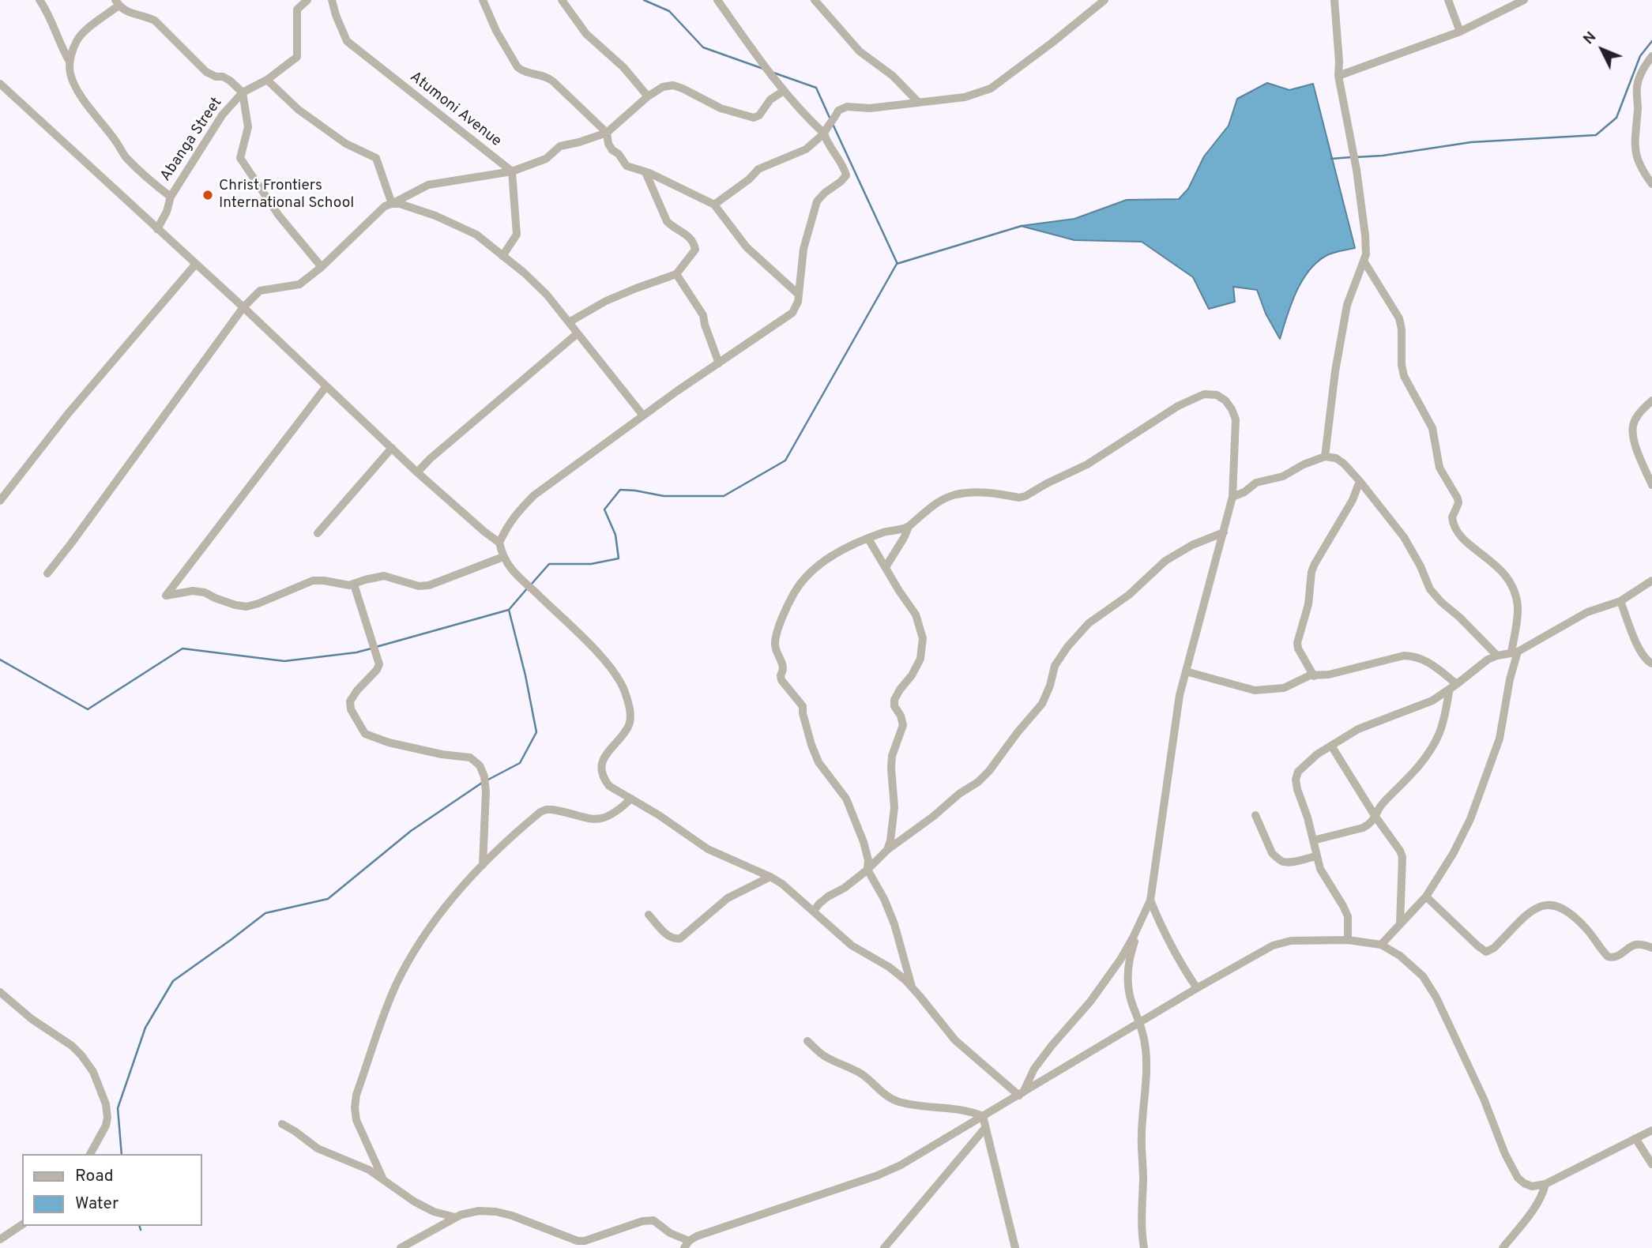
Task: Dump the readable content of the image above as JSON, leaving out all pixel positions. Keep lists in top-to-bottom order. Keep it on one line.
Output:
{"streets":{"street":["Atumoni Avenue","Abanga Street"]},"places":["Christ Frontiers International School"],"legend":["Road","Water"],"north":"top left"}
